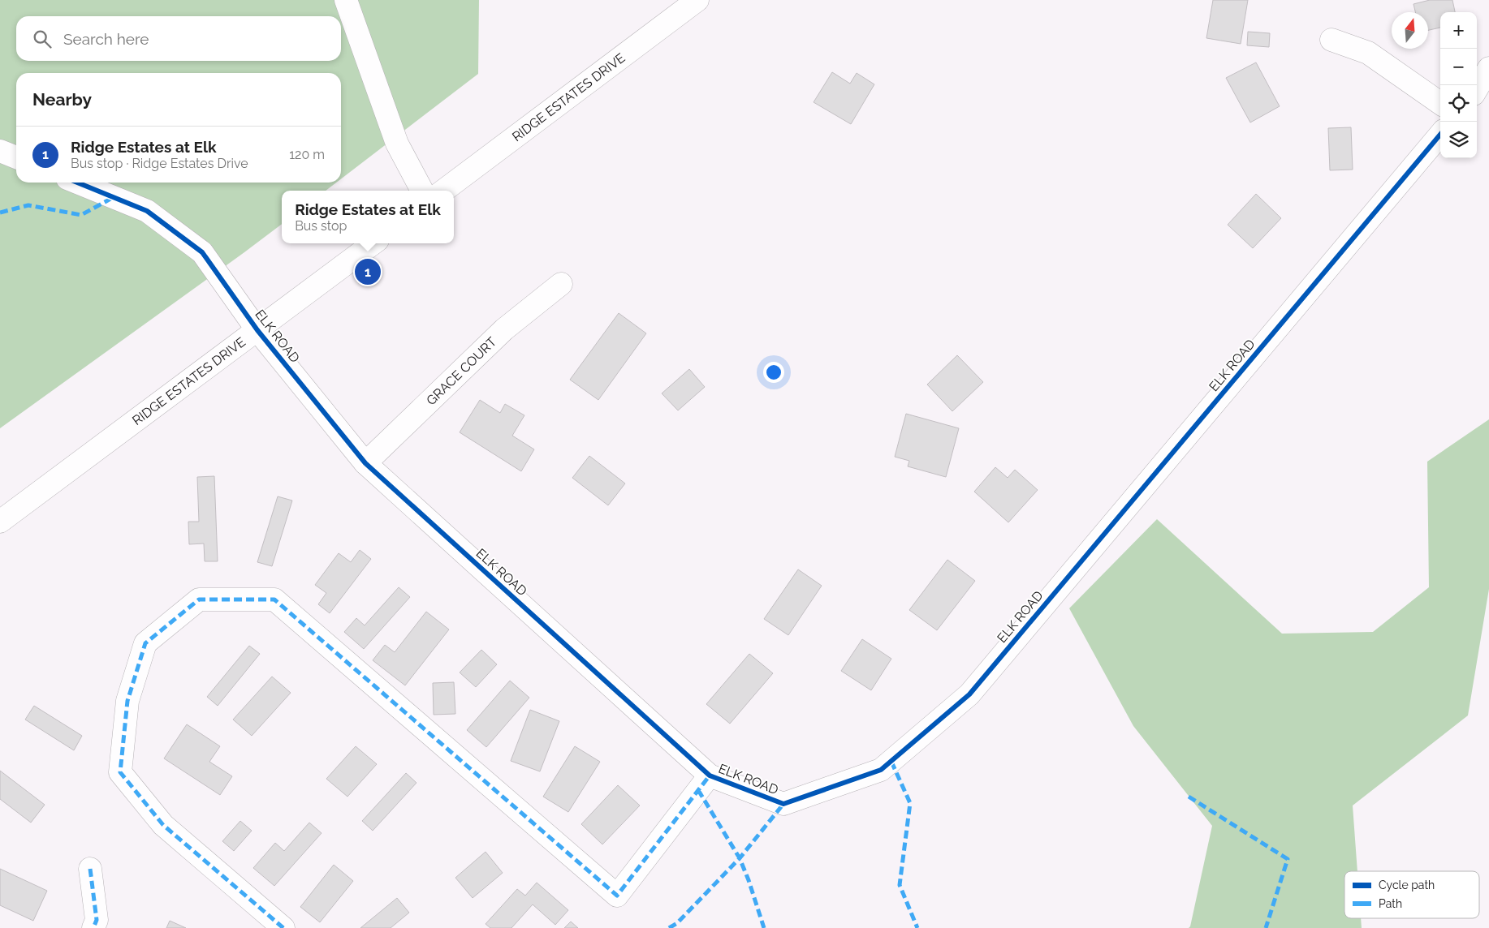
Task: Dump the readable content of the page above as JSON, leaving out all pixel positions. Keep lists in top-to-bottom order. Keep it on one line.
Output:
{"streets":{"street":["RIDGE ESTATES DRIVE","ELK ROAD","GRACE COURT"]},"crossings":[["RIDGE ESTATES DRIVE","ELK ROAD"],["ELK ROAD","GRACE COURT"]],"legend":["Cycle path","Path"],"north":"top","page":{"map_buttons":["+","−"],"search":"Search here","heading":"Nearby","list":[{"mark":"1","name":"Ridge Estates at Elk","note":"Bus stop · Ridge Estates Drive","value":"120 m"}],"popup":["Ridge Estates at Elk","Bus stop"],"pins":"1"}}
